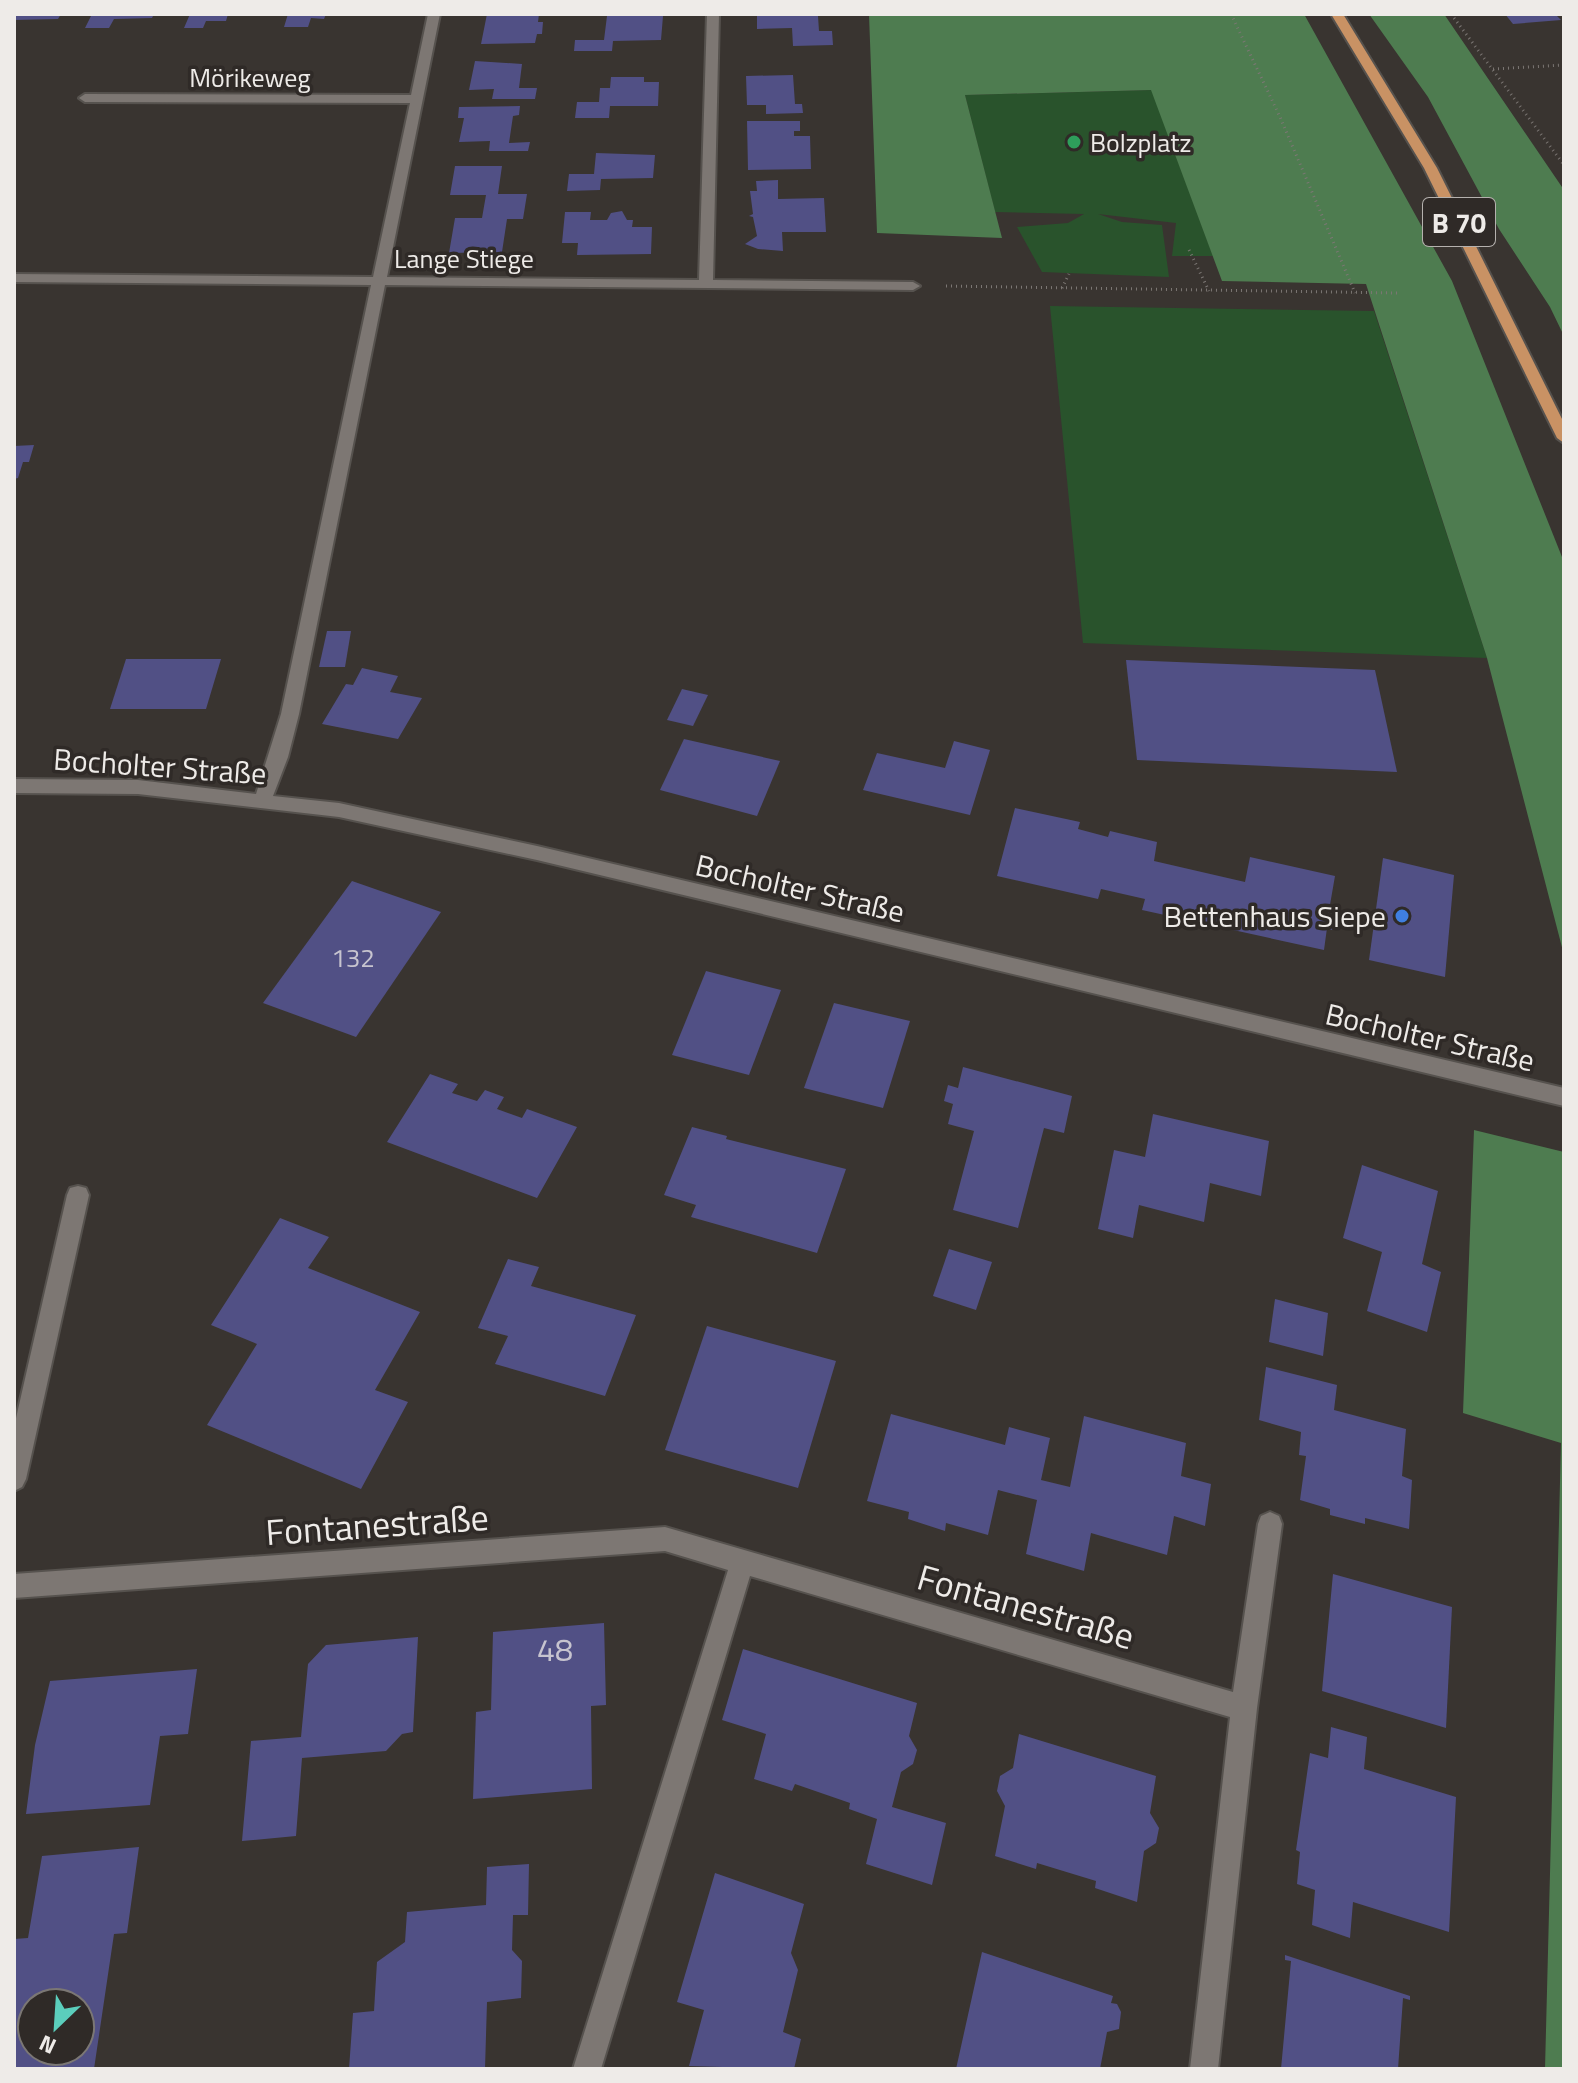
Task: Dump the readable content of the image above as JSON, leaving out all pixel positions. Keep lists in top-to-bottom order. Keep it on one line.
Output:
{"streets":{"main road":["B 70"],"street":["Mörikeweg","Lange Stiege","Bocholter Straße","Fontanestraße"]},"places":["Bolzplatz","Bettenhaus Siepe"],"house_numbers":["132","48"],"north":"bottom left"}
